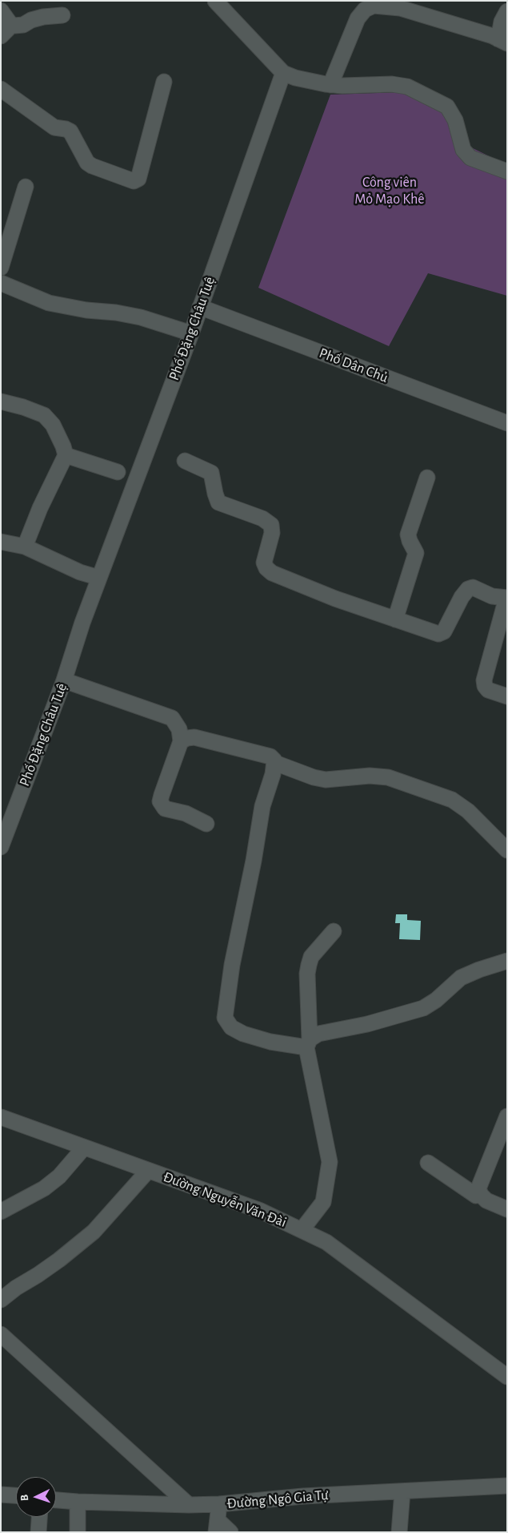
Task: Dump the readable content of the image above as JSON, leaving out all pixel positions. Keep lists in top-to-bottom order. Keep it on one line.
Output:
{"streets":{"street":["Phố Đặng Châu Tuệ","Phố Dân Chủ","Đường Nguyễn Văn Đài","Đường Ngô Gia Tự"]},"crossings":[["Phố Đặng Châu Tuệ","Phố Dân Chủ"]],"parks":["Công viên Mỏ Mạo Khê"],"north":"left"}
